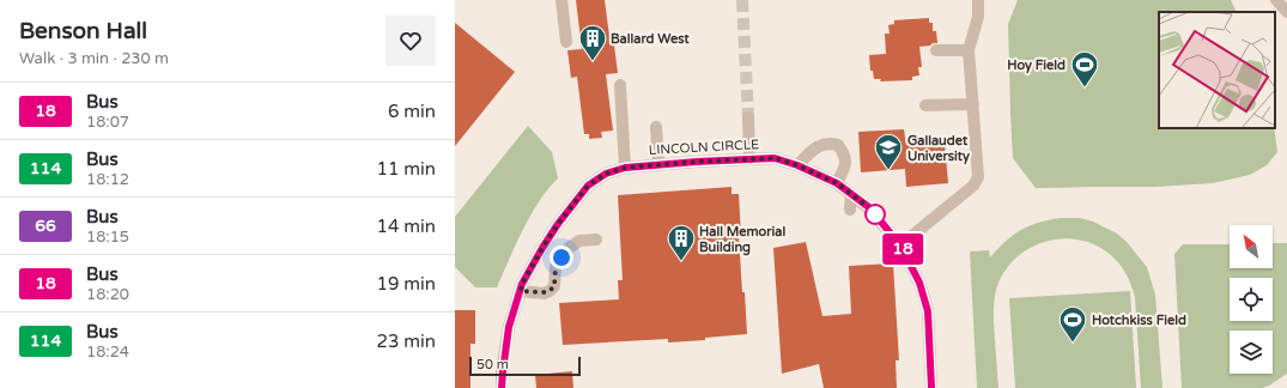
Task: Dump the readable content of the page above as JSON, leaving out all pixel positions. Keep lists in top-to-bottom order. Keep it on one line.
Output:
{"streets":{"street":["LINCOLN CIRCLE"]},"places":{"building":["Ballard West","Hall Memorial Building"],"sports":["Hoy Field","Hotchkiss Field"],"school or university":["Gallaudet University"]},"lines":["bus line 18"],"scale_bar":"50 m","north":"top left","page":{"heading":["Benson Hall","Walk · 3 min · 230 m"],"on_map":"18","list":[{"mark":"18","name":"Bus","note":"18:07","value":"6 min"},{"mark":"114","name":"Bus","note":"18:12","value":"11 min"},{"mark":"66","name":"Bus","note":"18:15","value":"14 min"},{"mark":"18","name":"Bus","note":"18:20","value":"19 min"},{"mark":"114","name":"Bus","note":"18:24","value":"23 min"}],"scale":"50 m"}}
